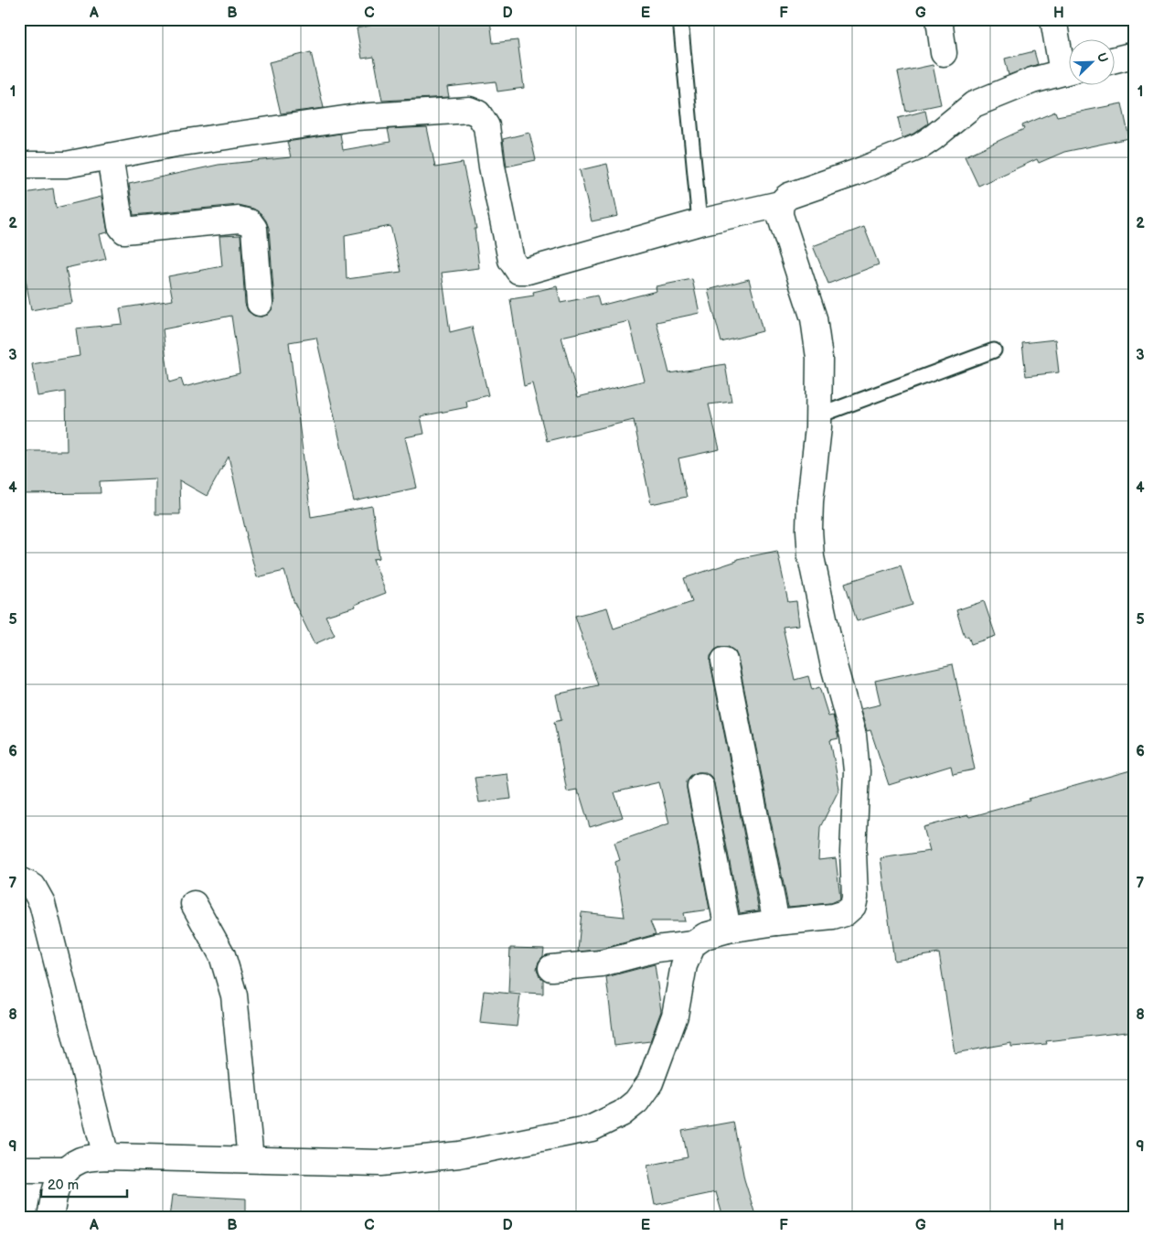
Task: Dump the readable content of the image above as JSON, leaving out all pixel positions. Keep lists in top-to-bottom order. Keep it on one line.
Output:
{"scale_bar":"20 m","north":"top right","grid":{"columns":["A","B","C","D","E","F","G","H"],"rows":["1","2","3","4","5","6","7","8","9"]}}
